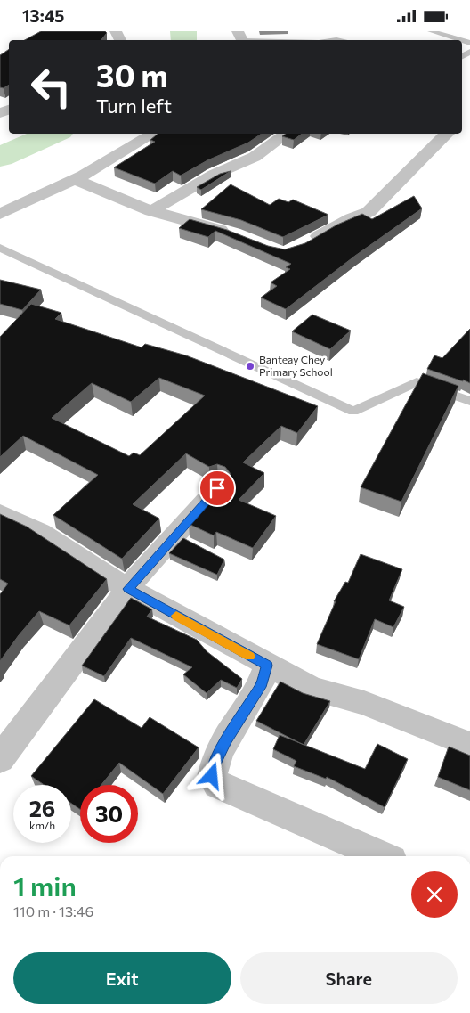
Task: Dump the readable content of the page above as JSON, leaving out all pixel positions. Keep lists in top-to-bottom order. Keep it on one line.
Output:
{"places":["Banteay Chey Primary School"],"page":{"status":"13:45","turn":["30 m","Turn left"],"speed":"26 km/h","limit":"30","heading":["1 min","110 m · 13:46"],"buttons":["Exit","Share"]}}
